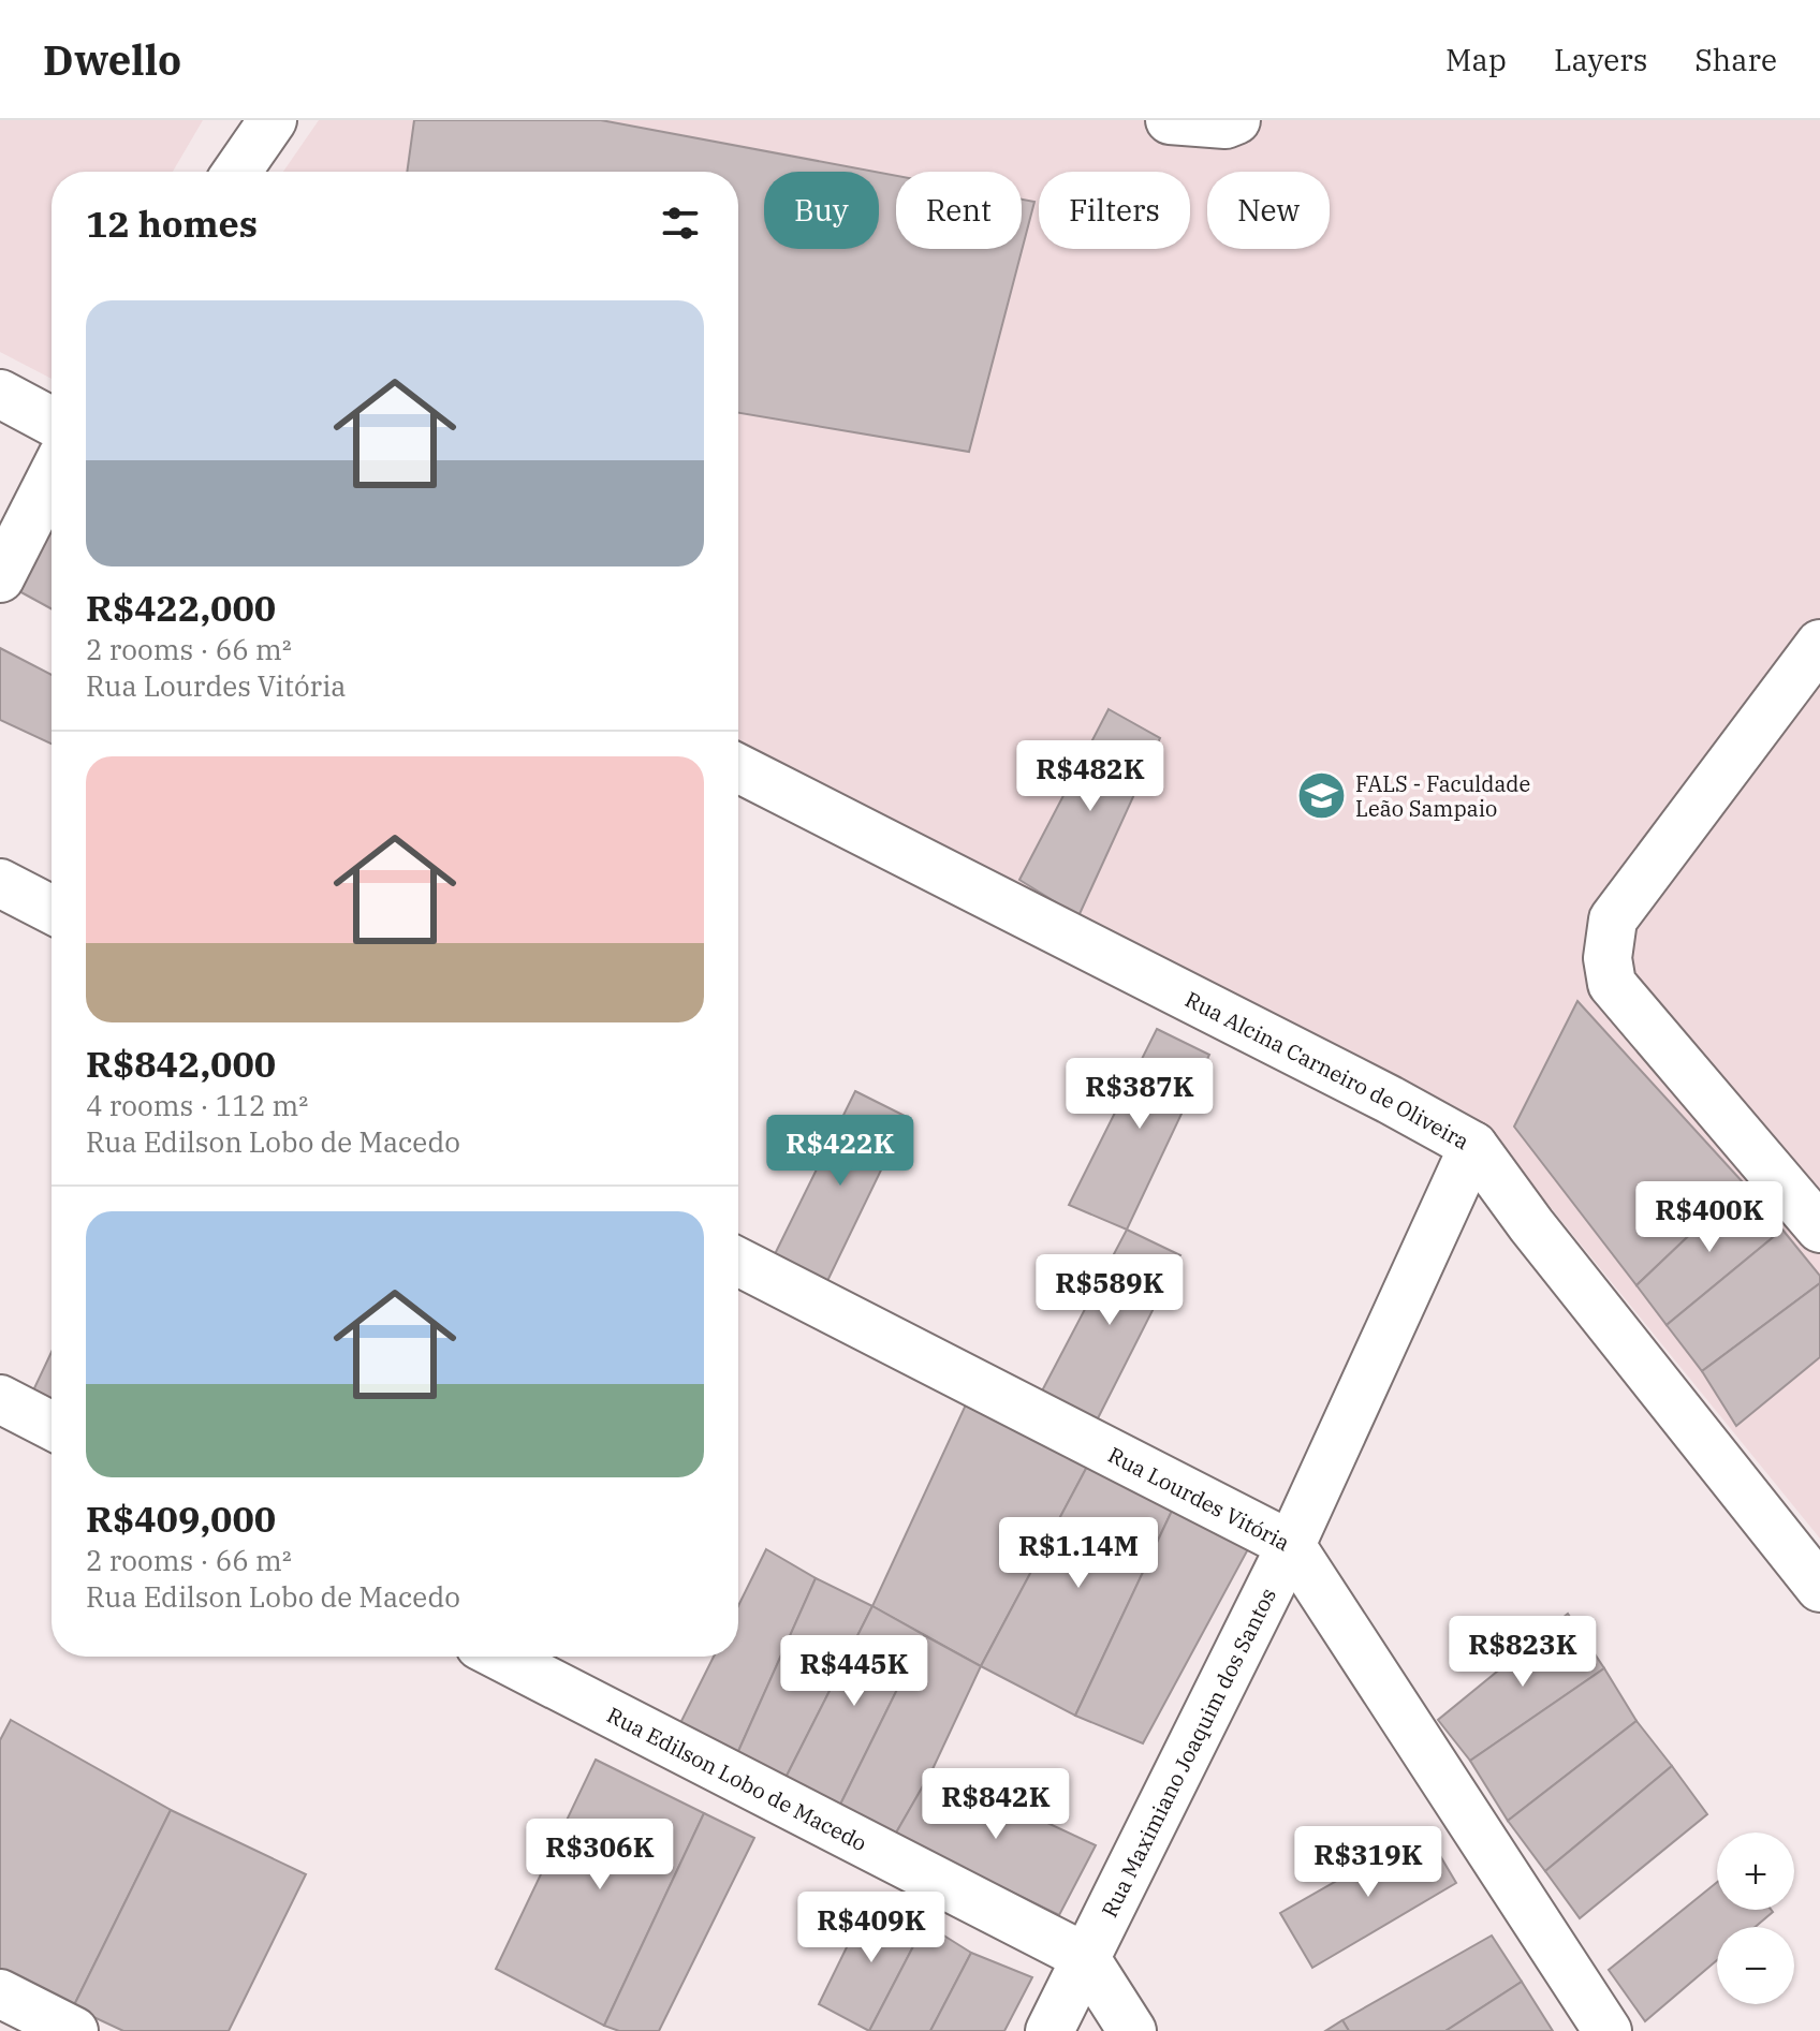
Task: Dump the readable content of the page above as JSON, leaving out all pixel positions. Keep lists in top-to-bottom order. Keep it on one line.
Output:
{"streets":{"street":["Rua Alcina Carneiro de Oliveira","Rua Lourdes Vitória","Rua Maximiano Joaquim dos Santos","Rua Edilson Lobo de Macedo"]},"crossings":[["Rua Alcina Carneiro de Oliveira","Rua Maximiano Joaquim dos Santos"],["Rua Lourdes Vitória","Rua Maximiano Joaquim dos Santos"],["Rua Maximiano Joaquim dos Santos","Rua Edilson Lobo de Macedo"]],"places":{"school or university":["FALS - Faculdade Leão Sampaio"]},"page":{"header":"Dwello","nav":["Map","Layers","Share"],"chip":["Buy","Rent","Filters","New"],"heading":"12 homes","list":[{"name":"R$422,000","note":"2 rooms · 66 m² · Rua Lourdes Vitória"},{"name":"R$842,000","note":"4 rooms · 112 m² · Rua Edilson Lobo de Macedo"},{"name":"R$409,000","note":"2 rooms · 66 m² · Rua Edilson Lobo de Macedo"}],"price":["R$482K","R$387K","R$422K","R$400K","R$589K","R$1.14M","R$823K","R$445K","R$842K","R$306K","R$319K","R$409K"],"map_buttons":["+","−"]}}
